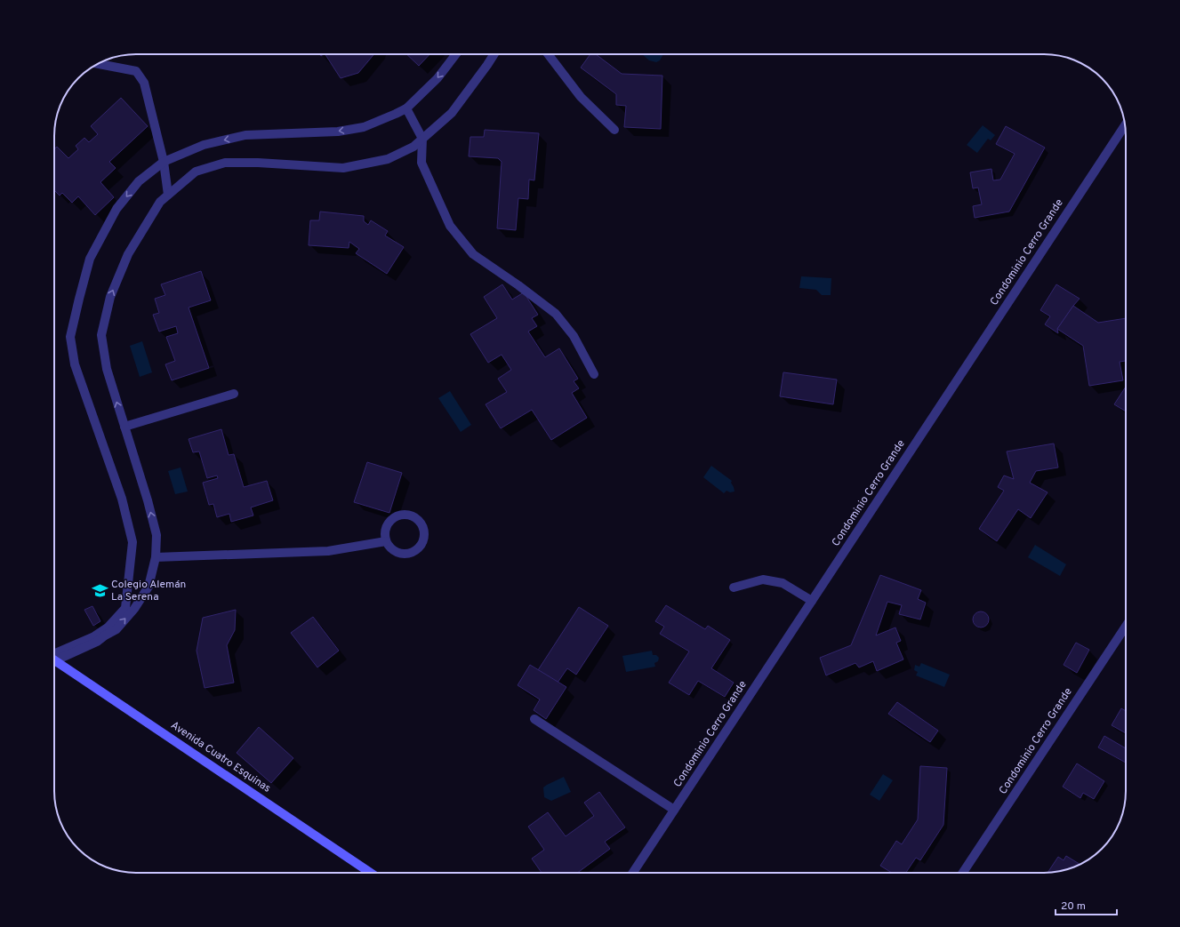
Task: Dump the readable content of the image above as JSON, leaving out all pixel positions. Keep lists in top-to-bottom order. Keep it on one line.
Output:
{"streets":{"street":["Condominio Cerro Grande","Avenida Cuatro Esquinas"]},"places":{"school or university":["Colegio Alemán La Serena"]},"scale_bar":"20 m"}
